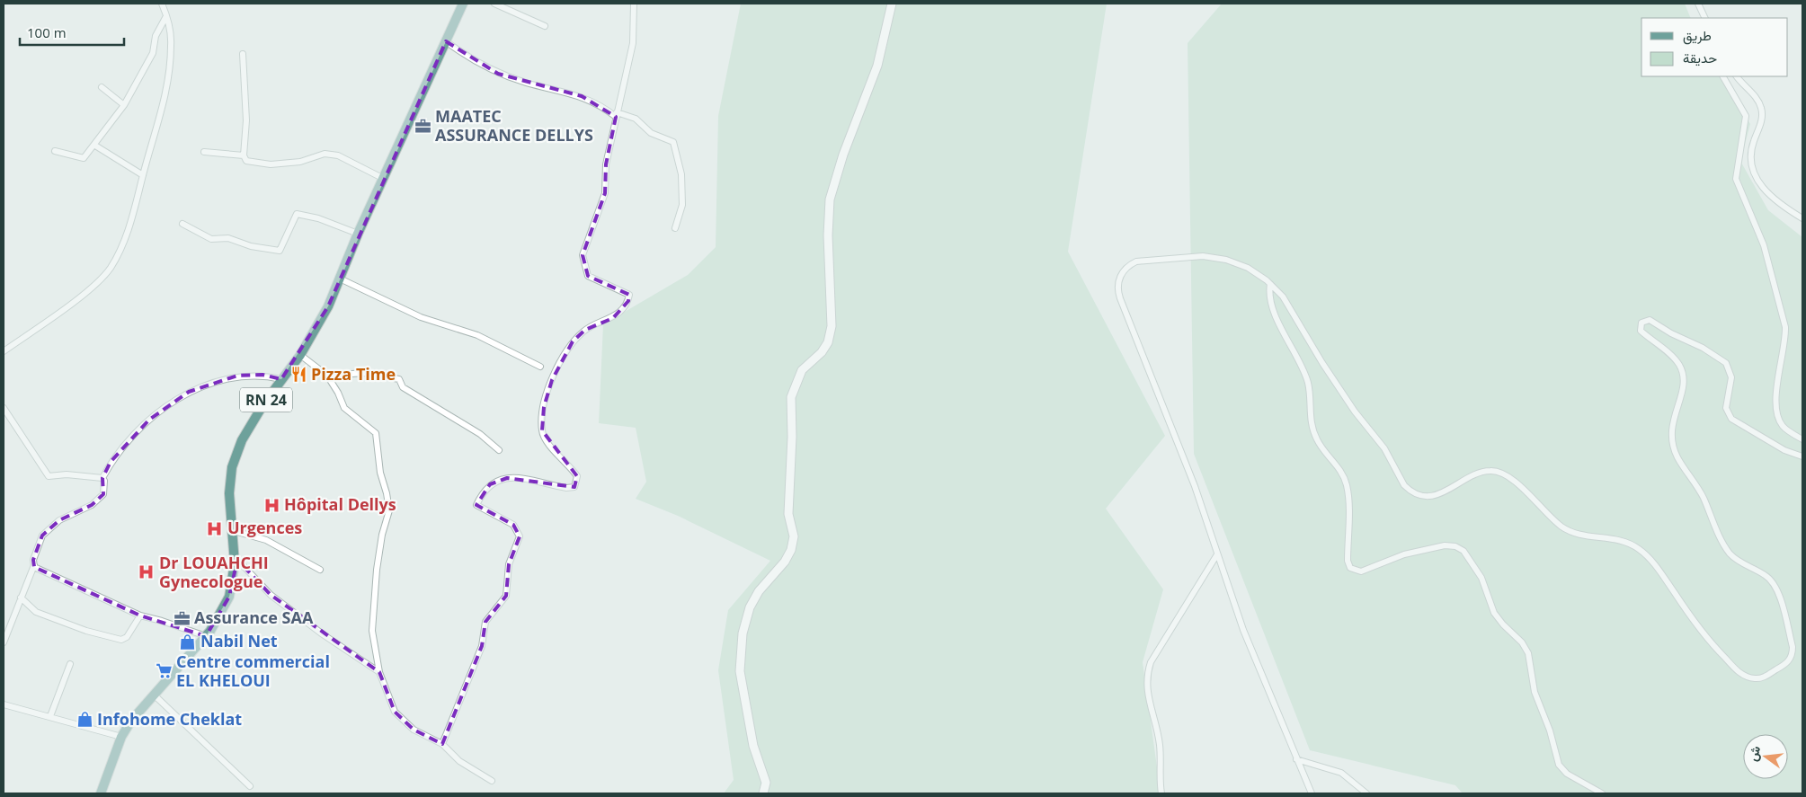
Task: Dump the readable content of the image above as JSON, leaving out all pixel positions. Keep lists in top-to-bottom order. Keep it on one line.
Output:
{"streets":{"main road":["RN 24"]},"places":{"office":["MAATEC ASSURANCE DELLYS","Assurance SAA"],"restaurant":["Pizza Time"],"hospital":["Hôpital Dellys","Urgences","Dr LOUAHCHI Gynecologue"],"shop":["Nabil Net","Infohome Cheklat"],"supermarket":["Centre commercial EL KHELOUI"]},"legend":["طريق","حديقة"],"scale_bar":"100 m","north":"left"}
